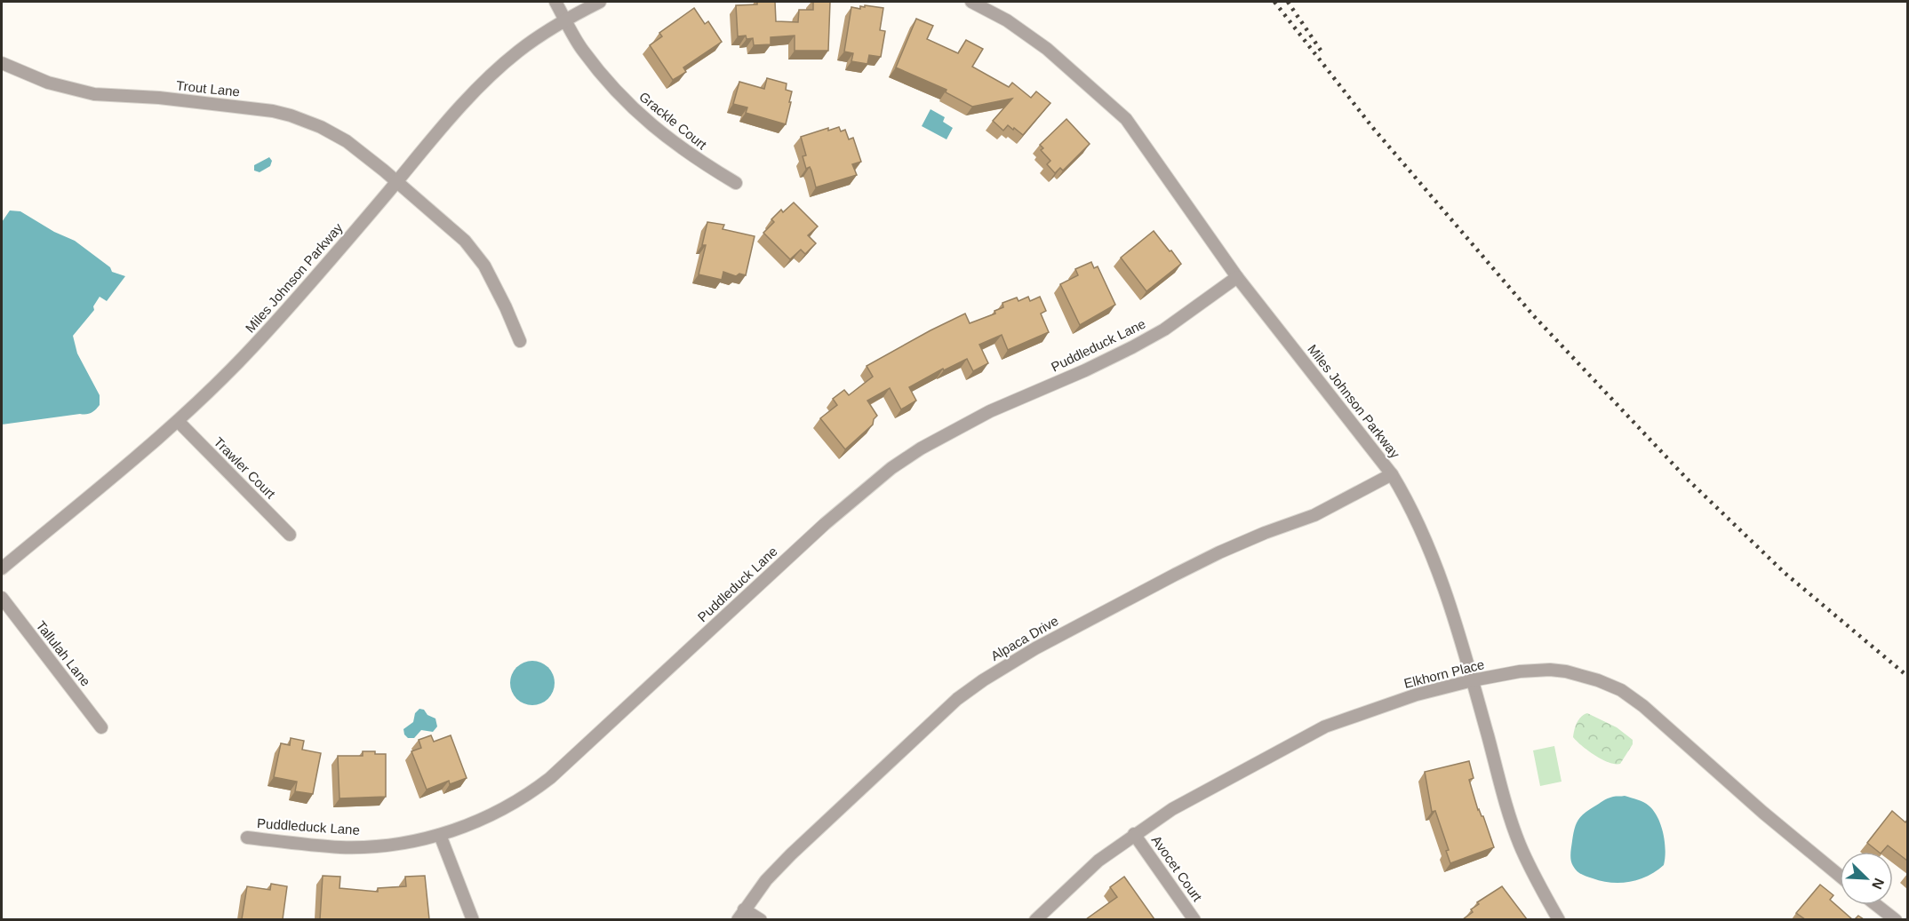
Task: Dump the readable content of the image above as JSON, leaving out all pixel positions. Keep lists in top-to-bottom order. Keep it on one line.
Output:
{"streets":{"street":["Trout Lane","Grackle Court","Miles Johnson Parkway","Puddleduck Lane","Trawler Court","Alpaca Drive","Tallulah Lane","Elkhorn Place","Avocet Court"]},"crossings":[["Trout Lane","Miles Johnson Parkway"],["Grackle Court","Miles Johnson Parkway"],["Miles Johnson Parkway","Puddleduck Lane"],["Miles Johnson Parkway","Trawler Court"],["Miles Johnson Parkway","Alpaca Drive"],["Miles Johnson Parkway","Elkhorn Place"],["Elkhorn Place","Avocet Court"]],"north":"bottom right"}
